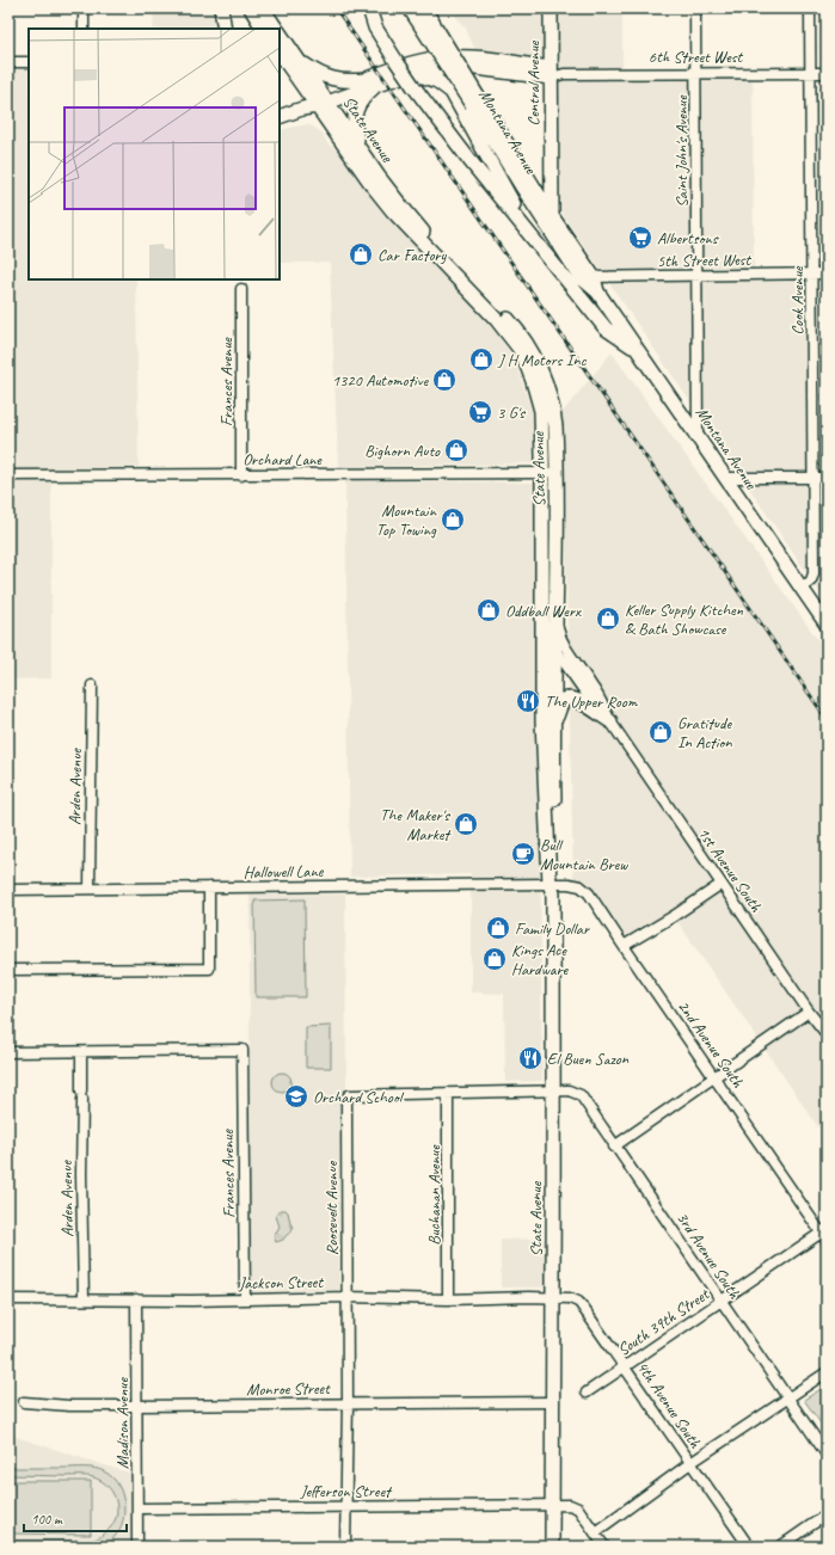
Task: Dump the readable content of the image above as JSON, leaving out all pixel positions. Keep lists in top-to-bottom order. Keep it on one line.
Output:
{"streets":{"main road":["6th Street West","Central Avenue","State Avenue","Montana Avenue"],"street":["Saint John's Avenue","5th Street West","Cook Avenue","Frances Avenue","Orchard Lane","Arden Avenue","1st Avenue South","Hallowell Lane","2nd Avenue South","Buchanan Avenue","Roosevelt Avenue","3rd Avenue South","Jackson Street","South 39th Street","Monroe Street","4th Avenue South","Madison Avenue","Jefferson Street"]},"crossings":[["6th Street West","Central Avenue"],["6th Street West","State Avenue"],["6th Street West","Saint John's Avenue"],["6th Street West","Cook Avenue"],["Central Avenue","Montana Avenue"],["State Avenue","Orchard Lane"],["State Avenue","1st Avenue South"],["State Avenue","Hallowell Lane"],["State Avenue","2nd Avenue South"],["State Avenue","3rd Avenue South"],["State Avenue","Jackson Street"],["State Avenue","Monroe Street"],["State Avenue","4th Avenue South"],["State Avenue","Jefferson Street"],["Montana Avenue","Saint John's Avenue"],["Montana Avenue","5th Street West"],["Montana Avenue","Cook Avenue"],["Saint John's Avenue","5th Street West"],["5th Street West","Cook Avenue"],["Frances Avenue","Orchard Lane"],["Frances Avenue","Arden Avenue"],["Frances Avenue","Jackson Street"],["Arden Avenue","Hallowell Lane"],["Arden Avenue","Jackson Street"],["Hallowell Lane","2nd Avenue South"],["2nd Avenue South","South 39th Street"],["Buchanan Avenue","3rd Avenue South"],["Buchanan Avenue","Jackson Street"],["Roosevelt Avenue","3rd Avenue South"],["Roosevelt Avenue","Jackson Street"],["Roosevelt Avenue","Monroe Street"],["Roosevelt Avenue","Jefferson Street"],["3rd Avenue South","South 39th Street"],["Jackson Street","4th Avenue South"],["Jackson Street","Madison Avenue"],["South 39th Street","4th Avenue South"],["Monroe Street","Madison Avenue"],["Madison Avenue","Jefferson Street"]],"places":{"supermarket":["Albertsons","3 G's"],"shop":["Car Factory","J H Motors Inc","1320 Automotive","Bighorn Auto","Mountain Top Towing","Oddball Werx","Keller Supply Kitchen & Bath Showcase","Gratitude In Action","The Maker's Market","Family Dollar","Kings Ace Hardware"],"restaurant":["The Upper Room","El Buen Sazon"],"cafe":["Bull Mountain Brew"],"school or university":["Orchard School"]},"scale_bar":"100 m"}
